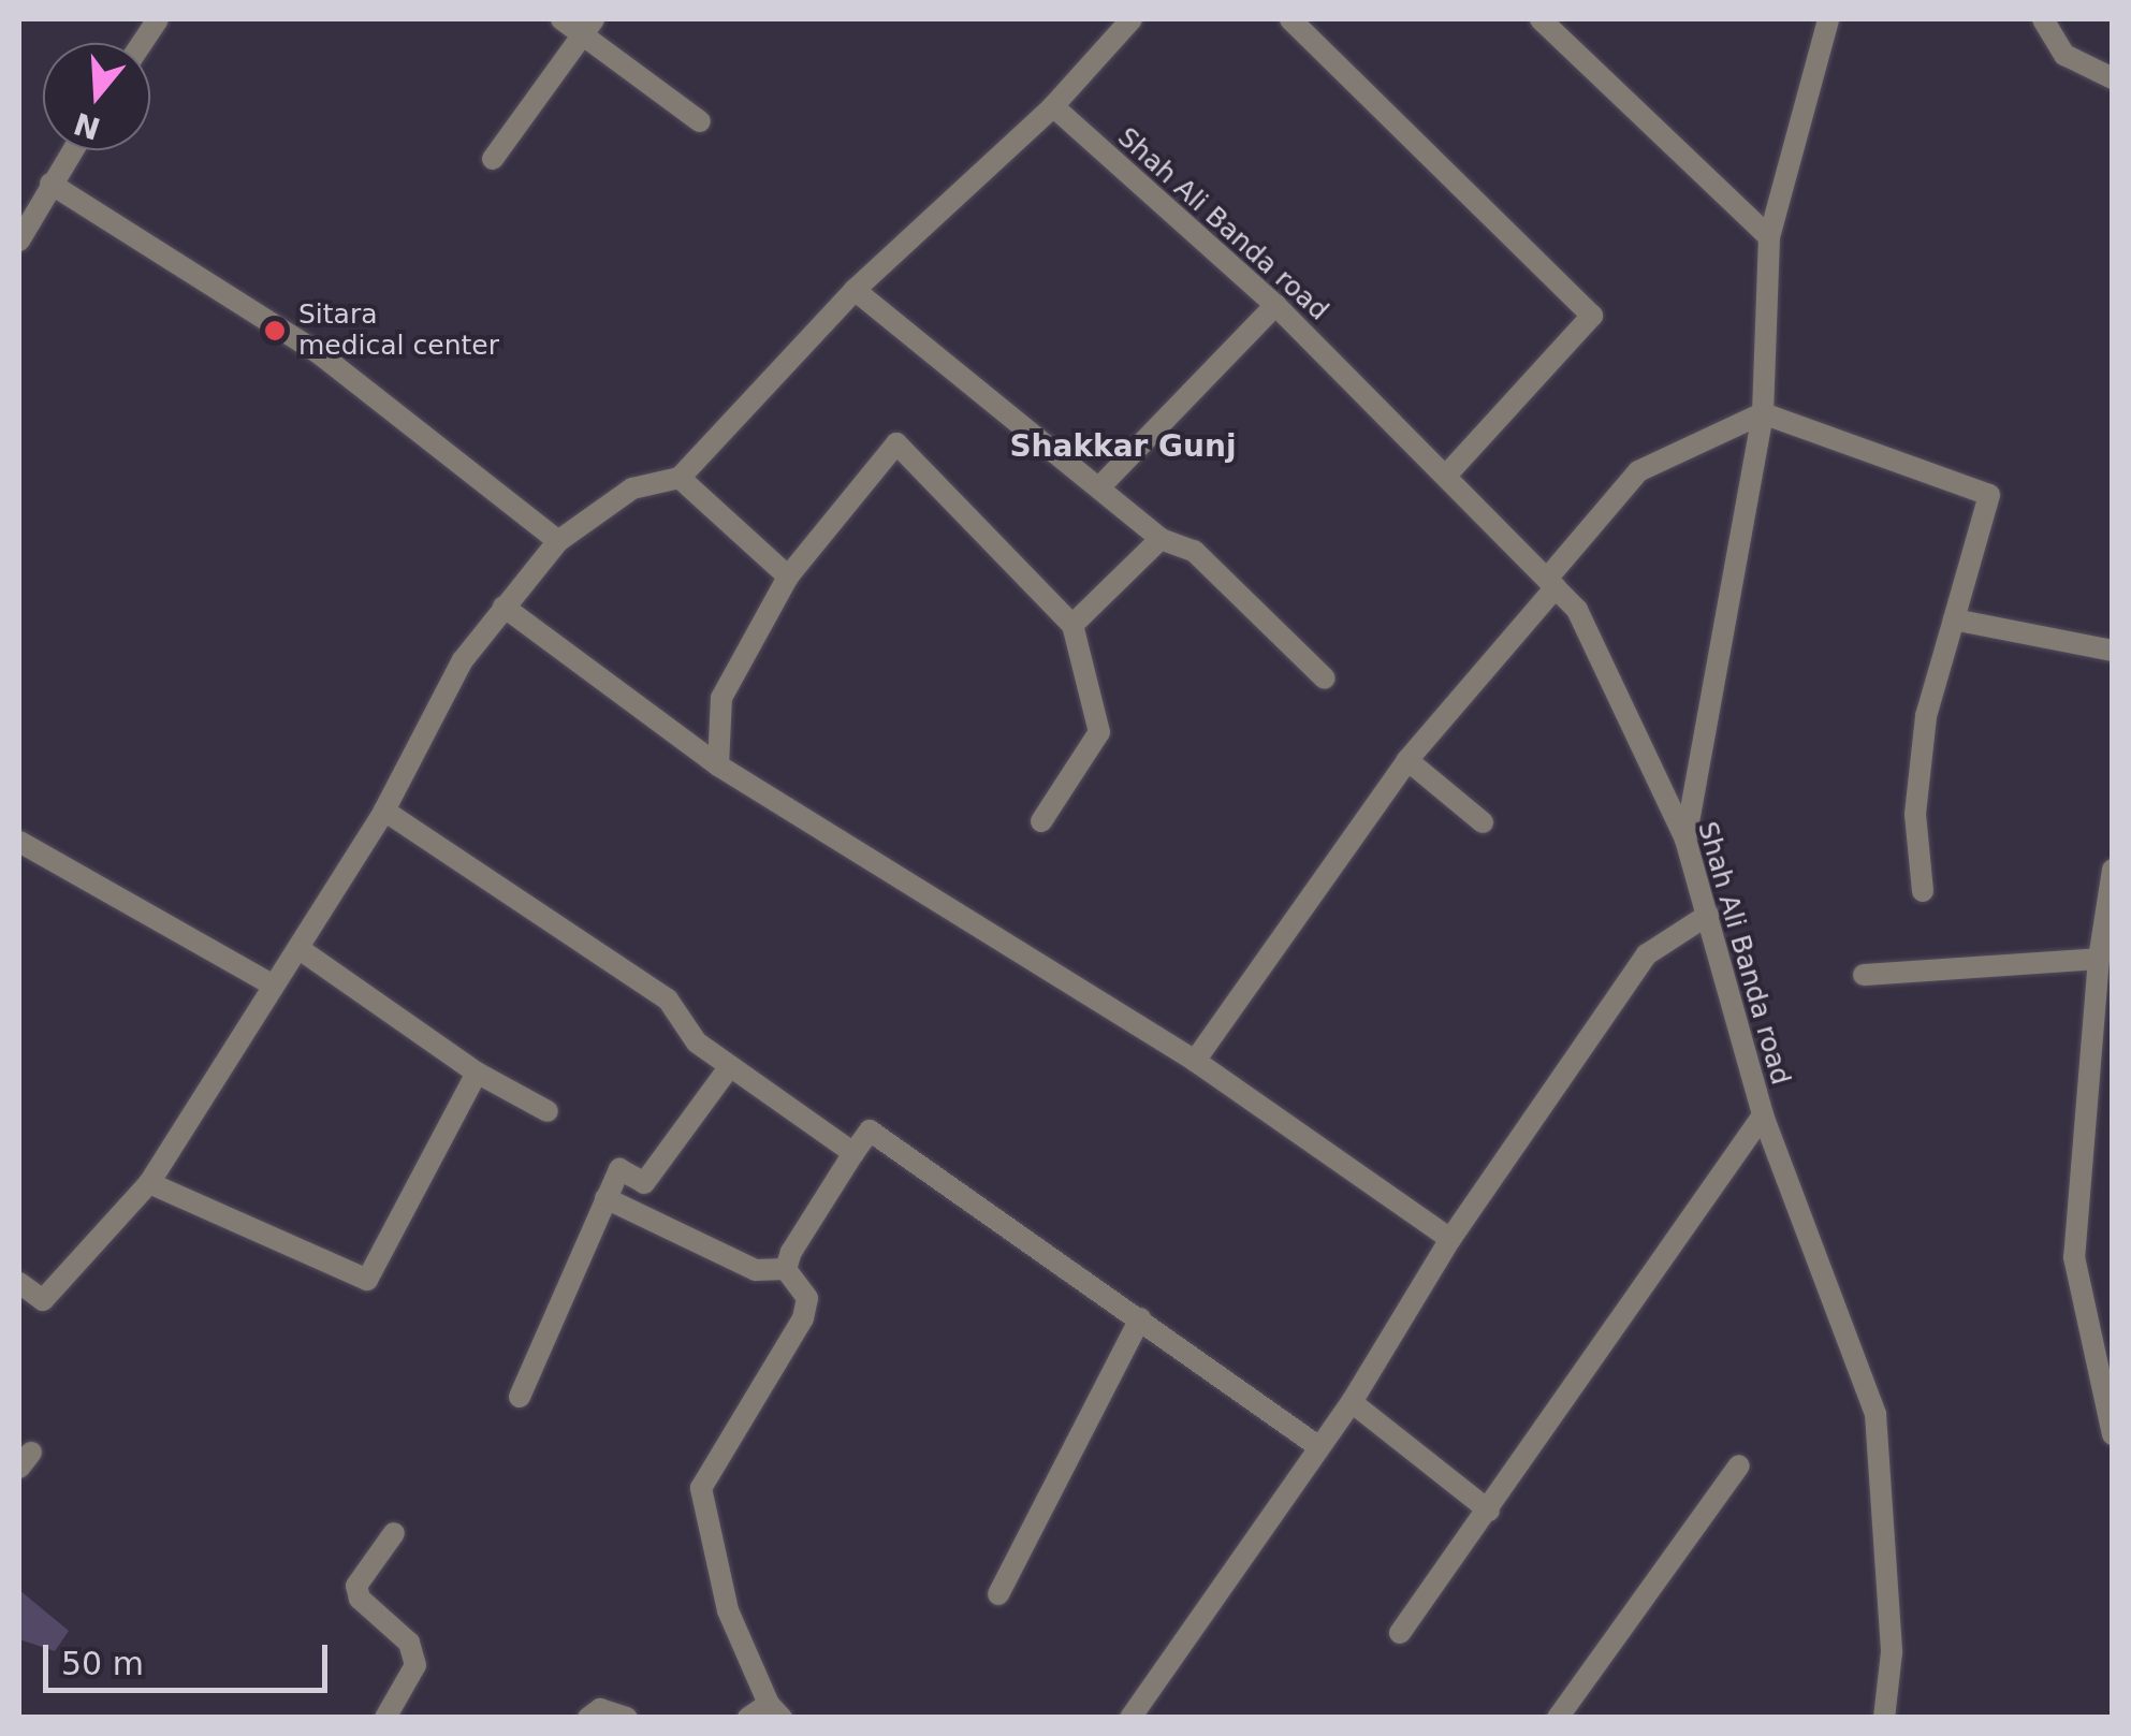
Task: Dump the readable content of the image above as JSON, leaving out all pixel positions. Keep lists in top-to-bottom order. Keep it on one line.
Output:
{"streets":{"street":["Shah Ali Banda road"]},"districts":["Shakkar Gunj"],"places":["Sitara medical center"],"scale_bar":"50 m","north":"bottom"}
